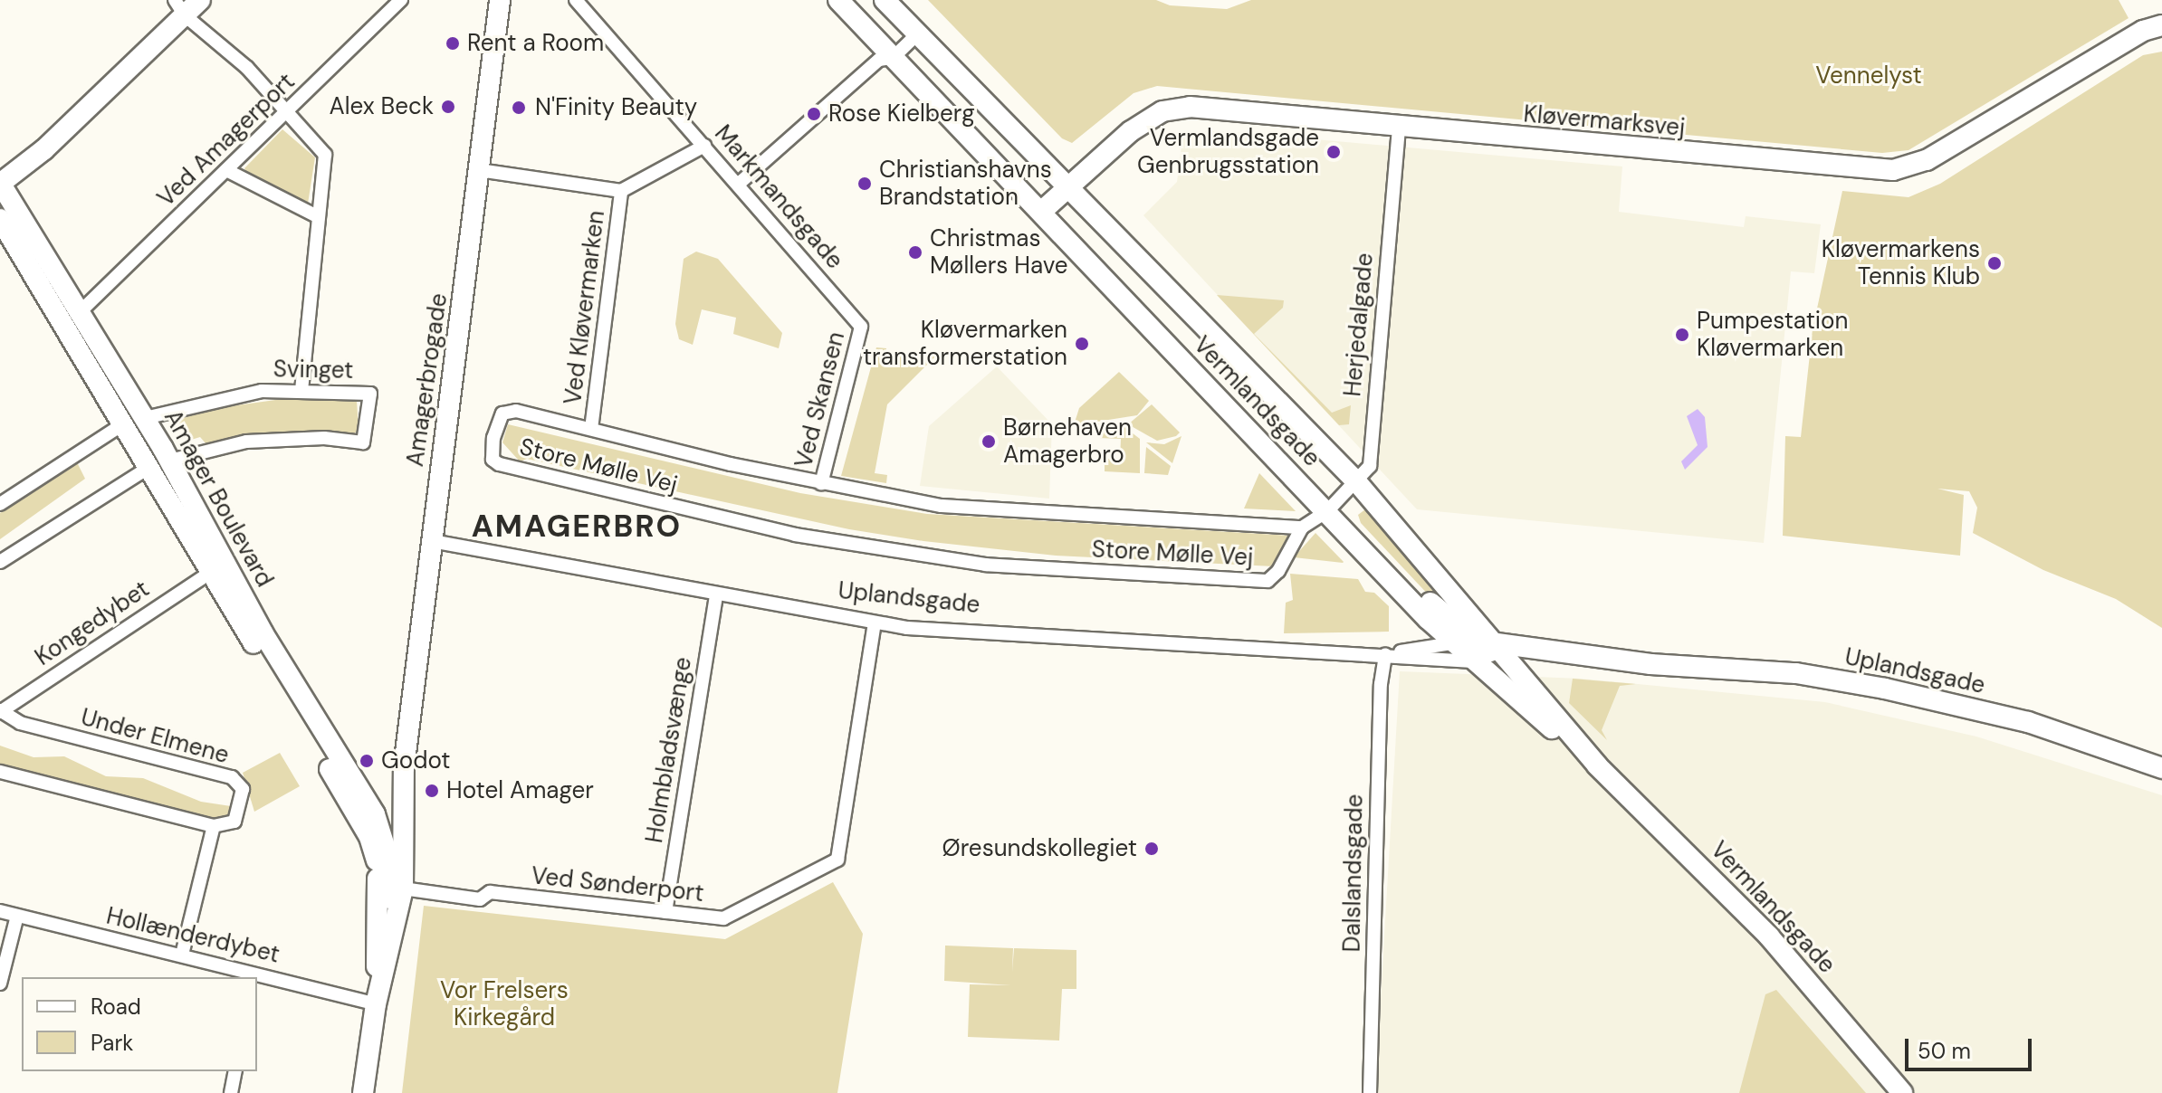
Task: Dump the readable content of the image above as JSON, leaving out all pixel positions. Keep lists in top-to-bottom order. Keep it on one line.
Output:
{"streets":{"street":["Kløvermarksvej","Ved Amagerport","Markmandsgade","Ved Kløvermarken","Herjedalgade","Svinget","Amagerbrogade","Ved Skansen","Vermlandsgade","Store Mølle Vej","Amager Boulevard","Uplandsgade","Kongedybet","Under Elmene","Holmbladsvænge","Dalslandsgade","Ved Sønderport","Hollænderdybet"]},"crossings":[["Kløvermarksvej","Herjedalgade"],["Kløvermarksvej","Vermlandsgade"],["Ved Amagerport","Amager Boulevard"],["Markmandsgade","Ved Skansen"],["Ved Kløvermarken","Store Mølle Vej"],["Herjedalgade","Vermlandsgade"],["Herjedalgade","Store Mølle Vej"],["Svinget","Amager Boulevard"],["Amagerbrogade","Amager Boulevard"],["Amagerbrogade","Uplandsgade"],["Amagerbrogade","Ved Sønderport"],["Amagerbrogade","Hollænderdybet"],["Ved Skansen","Store Mølle Vej"],["Vermlandsgade","Store Mølle Vej"],["Vermlandsgade","Uplandsgade"],["Amager Boulevard","Kongedybet"],["Uplandsgade","Holmbladsvænge"],["Uplandsgade","Dalslandsgade"],["Uplandsgade","Ved Sønderport"],["Kongedybet","Under Elmene"],["Holmbladsvænge","Ved Sønderport"]],"districts":["AMAGERBRO"],"parks":["Vennelyst","Vor Frelsers Kirkegård"],"places":["Rent a Room","Alex Beck","N'Finity Beauty","Rose Kielberg","Vermlandsgade Genbrugsstation","Christianshavns Brandstation","Christmas Møllers Have","Kløvermarkens Tennis Klub","Pumpestation Kløvermarken","Kløvermarken transformerstation","Børnehaven Amagerbro","Godot","Hotel Amager","Øresundskollegiet"],"legend":["Road","Park"],"scale_bar":"50 m"}
